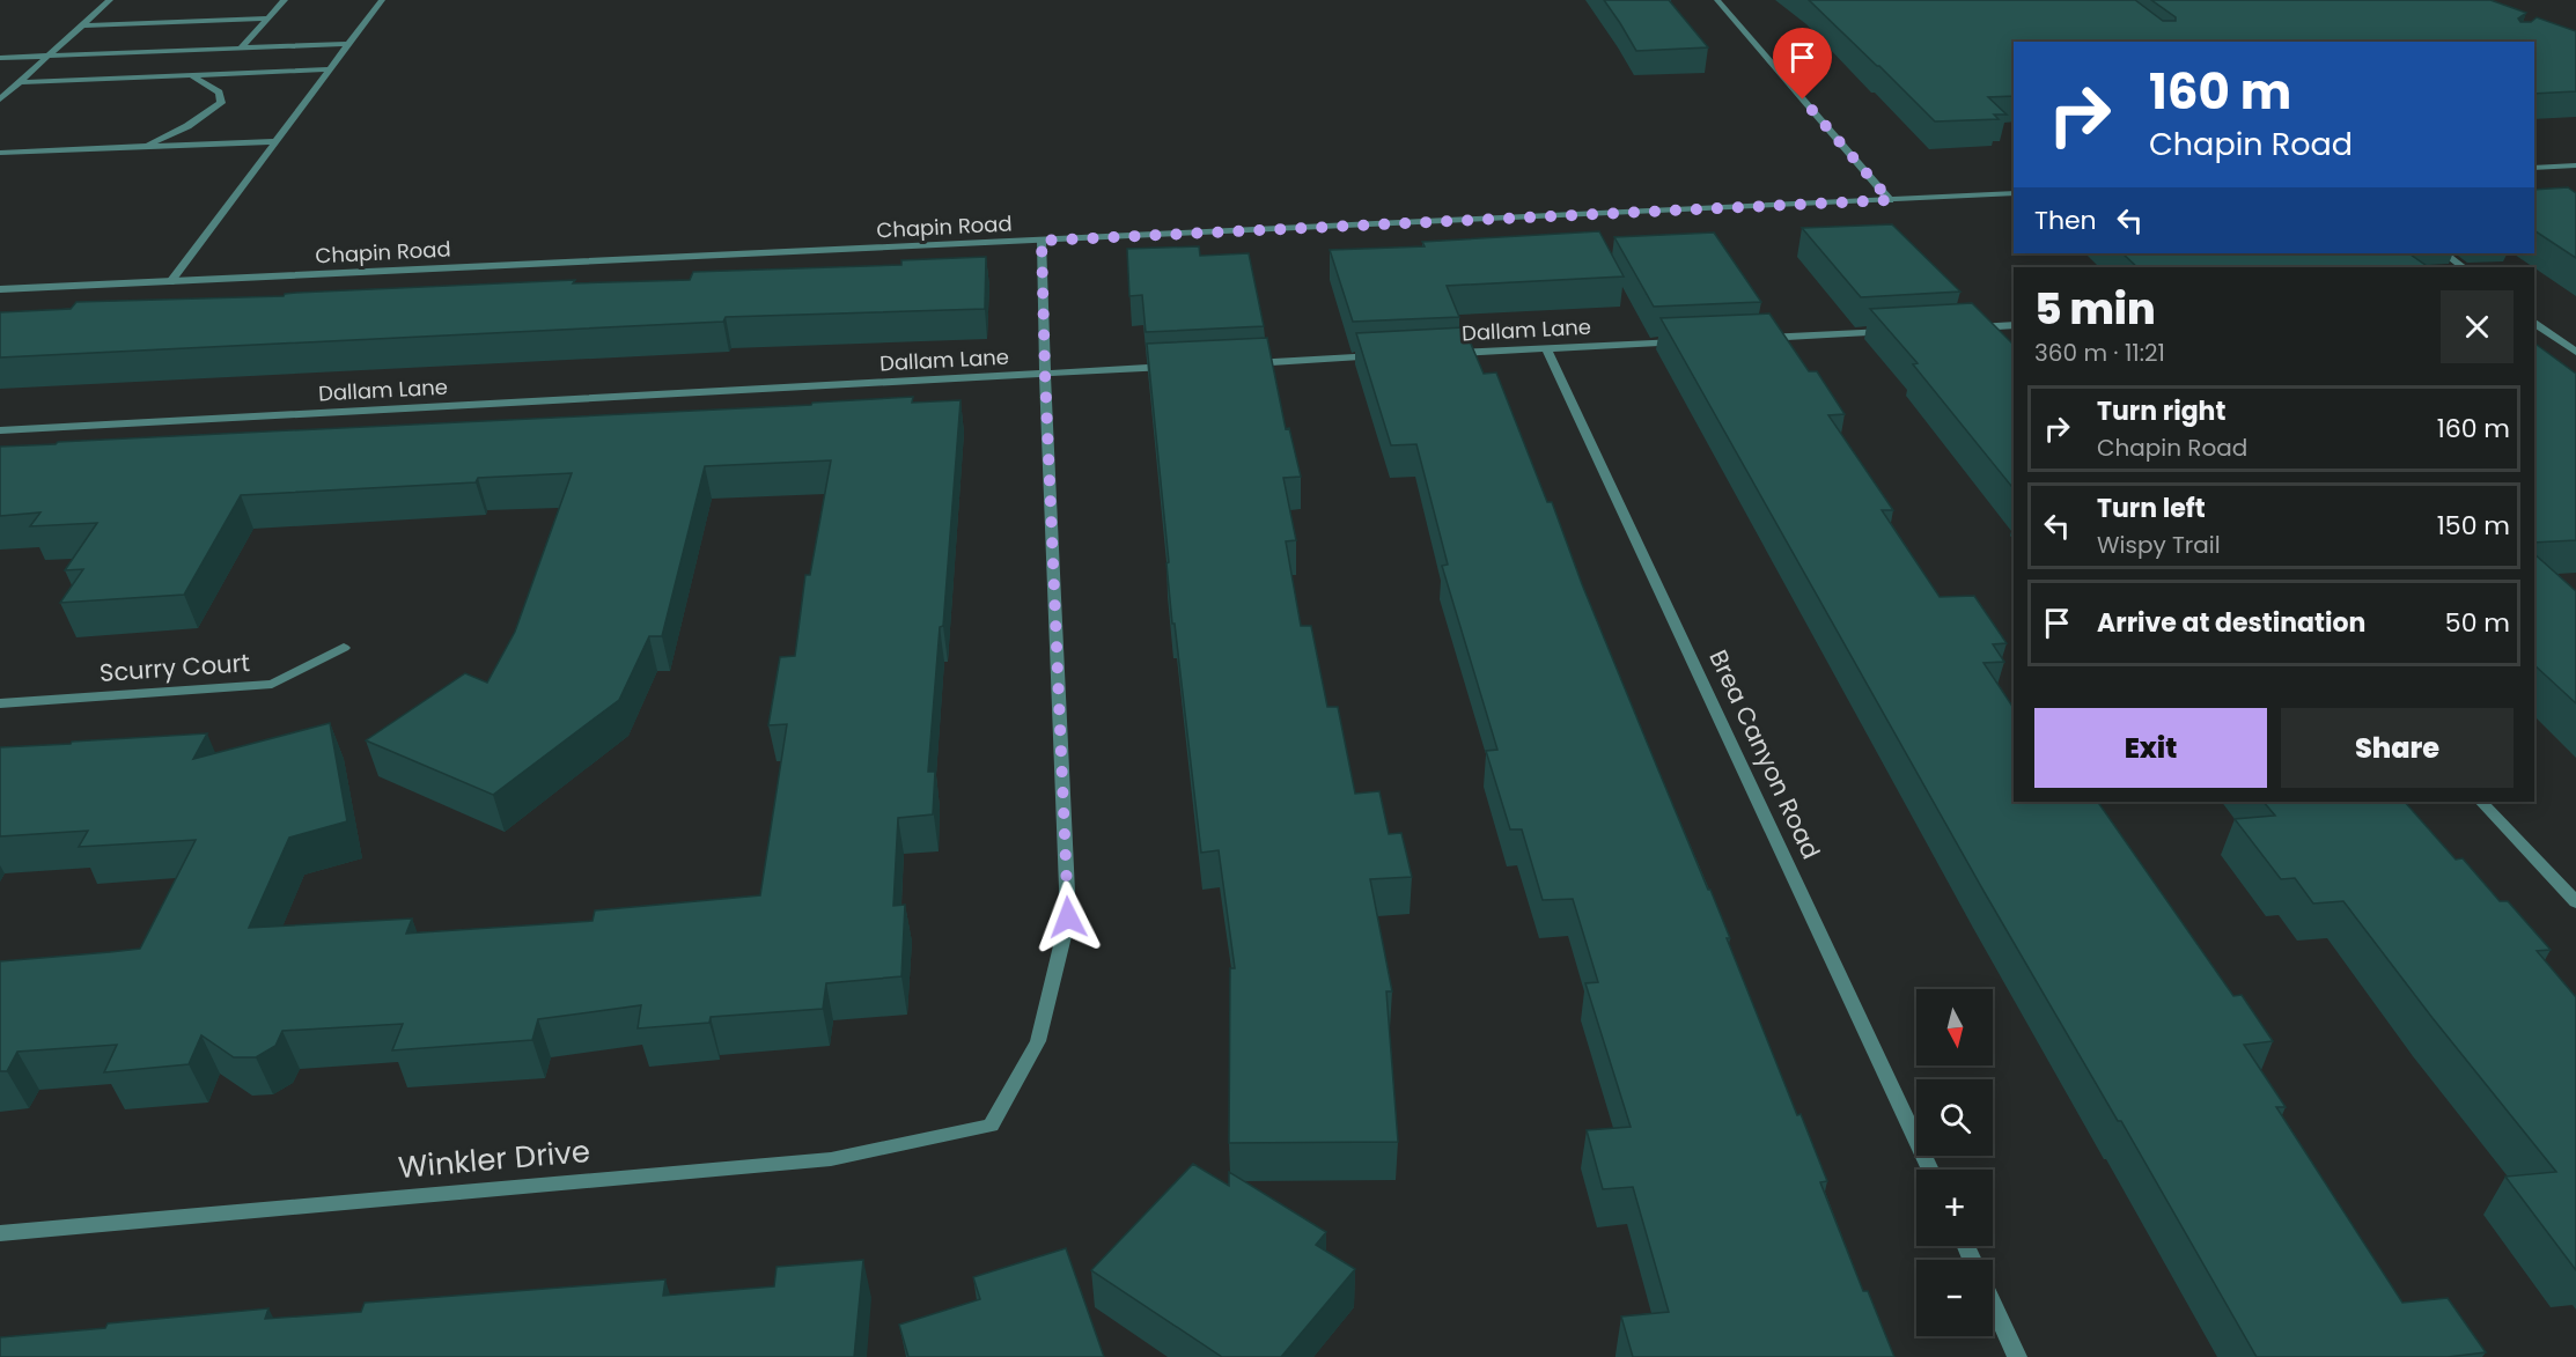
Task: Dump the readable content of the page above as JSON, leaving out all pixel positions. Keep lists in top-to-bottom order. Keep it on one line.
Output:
{"streets":{"street":["Chapin Road","Dallam Lane","Scurry Court","Brea Canyon Road","Winkler Drive"]},"crossings":[["Dallam Lane","Brea Canyon Road"],["Dallam Lane","Winkler Drive"]],"north":"bottom","page":{"turn":["160 m","Chapin Road"],"then":"Then","heading":["5 min","360 m · 11:21"],"list":[{"name":"Turn right","note":"Chapin Road","value":"160 m"},{"name":"Turn left","note":"Wispy Trail","value":"150 m"},{"name":"Arrive at destination","value":"50 m"}],"buttons":["Exit","Share"],"map_buttons":["+","−"]}}
